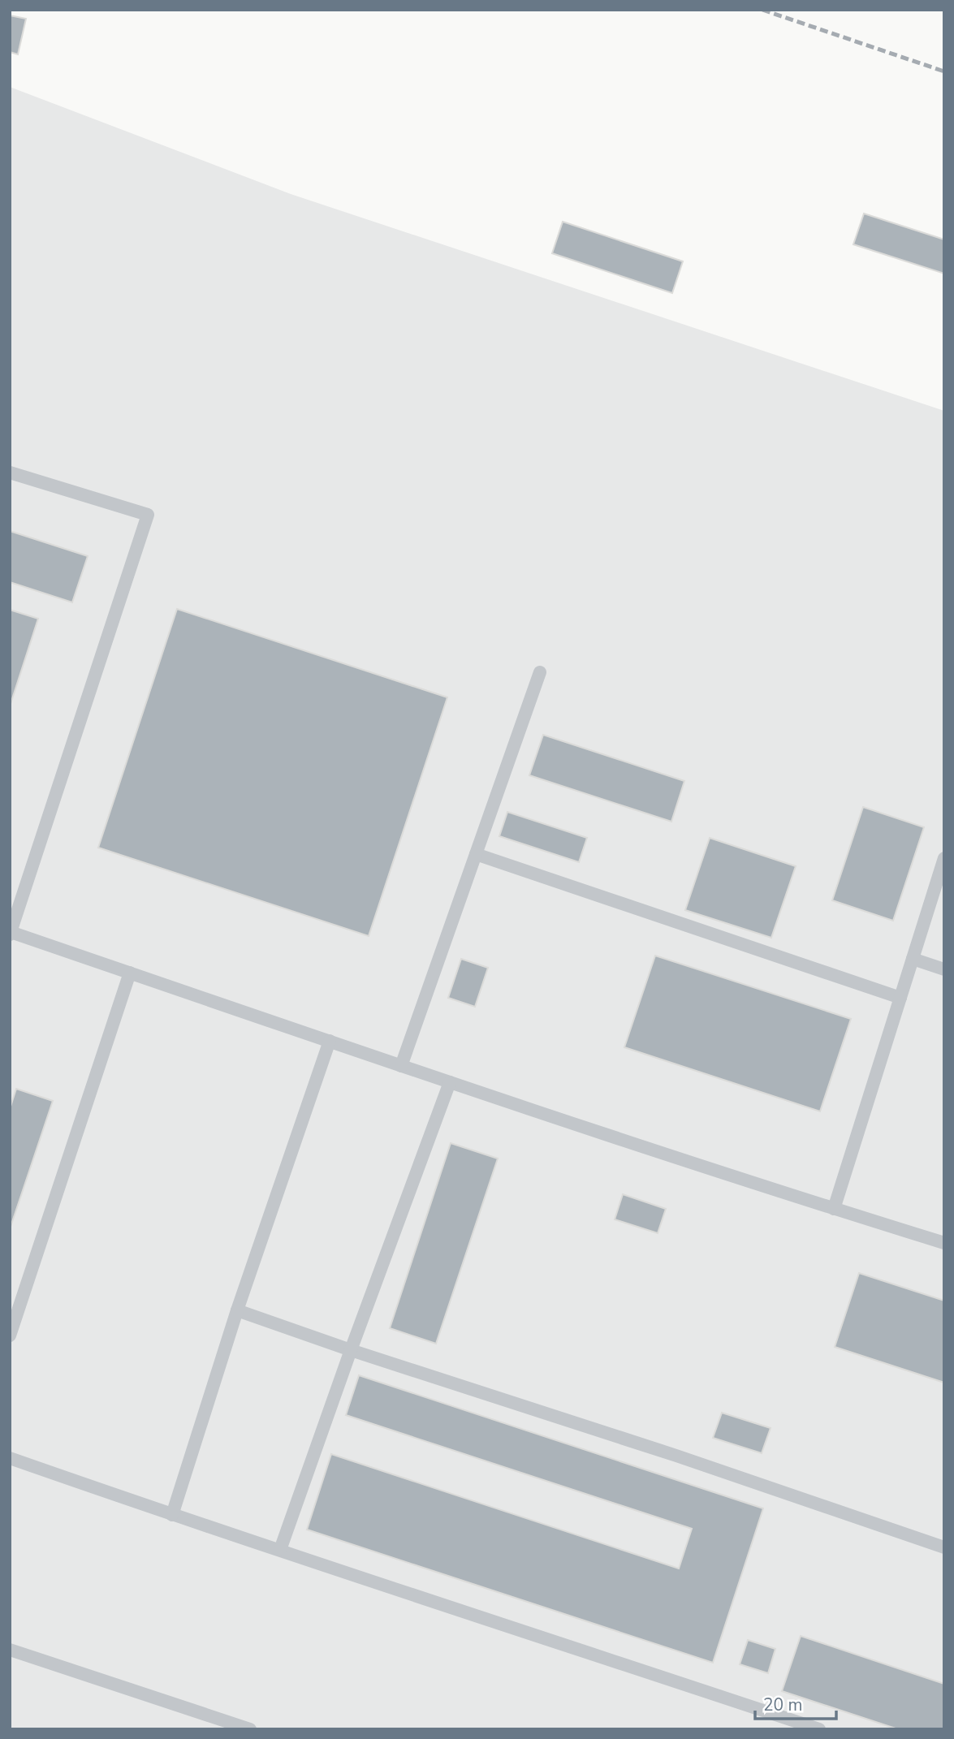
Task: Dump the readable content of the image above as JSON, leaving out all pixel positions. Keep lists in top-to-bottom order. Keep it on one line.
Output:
{"scale_bar":"20 m"}
